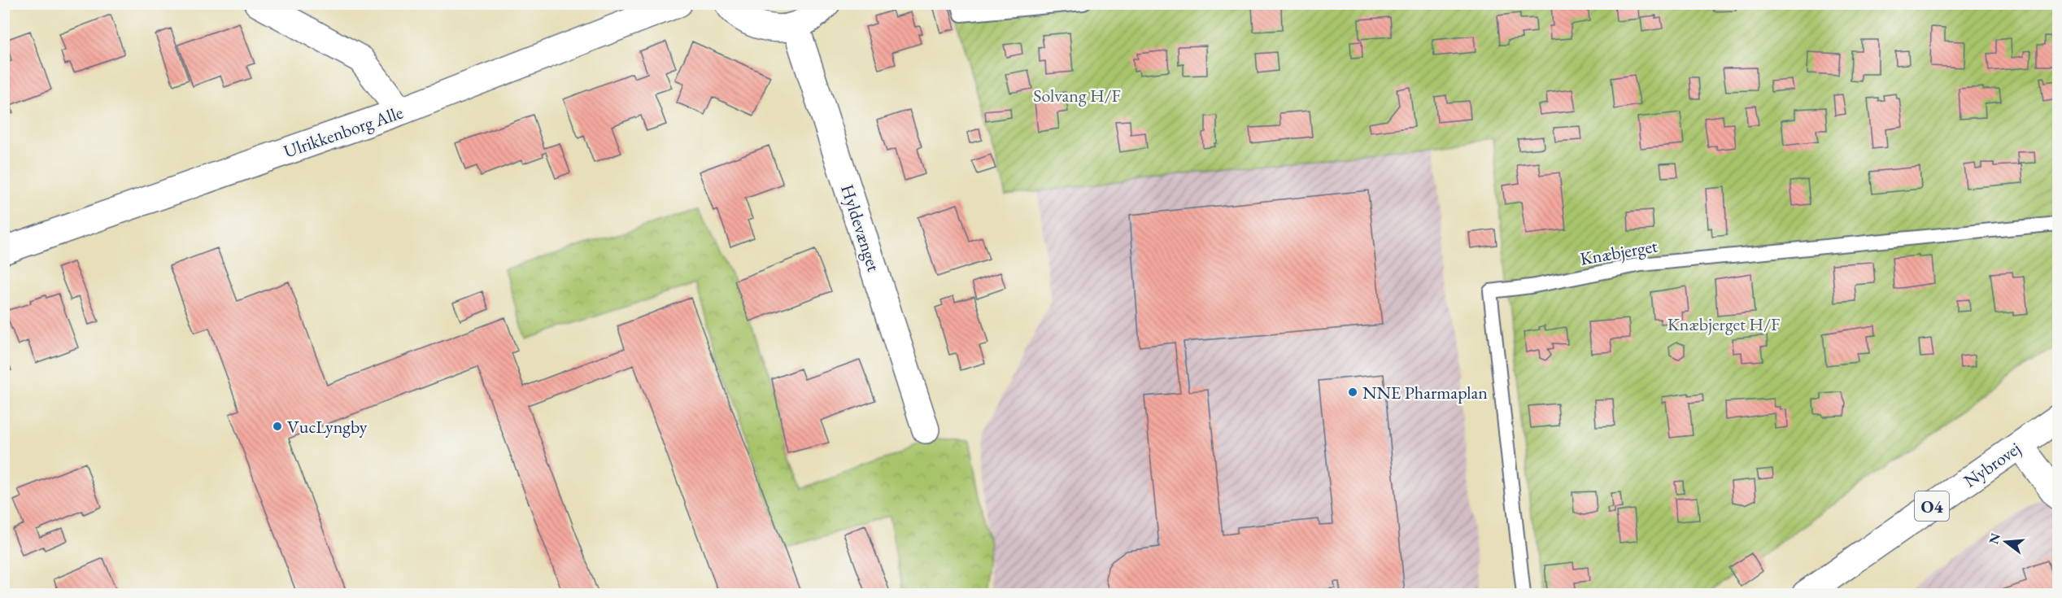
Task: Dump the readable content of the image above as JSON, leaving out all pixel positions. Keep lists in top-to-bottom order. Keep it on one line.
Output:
{"streets":{"street":["Ulrikkenborg Alle","Hyldevænget","Nybrovej","O4"],"lane":["Knæbjerget"]},"parks":["Solvang H/F","Knæbjerget H/F"],"places":["NNE Pharmaplan","VucLyngby"],"north":"left"}
